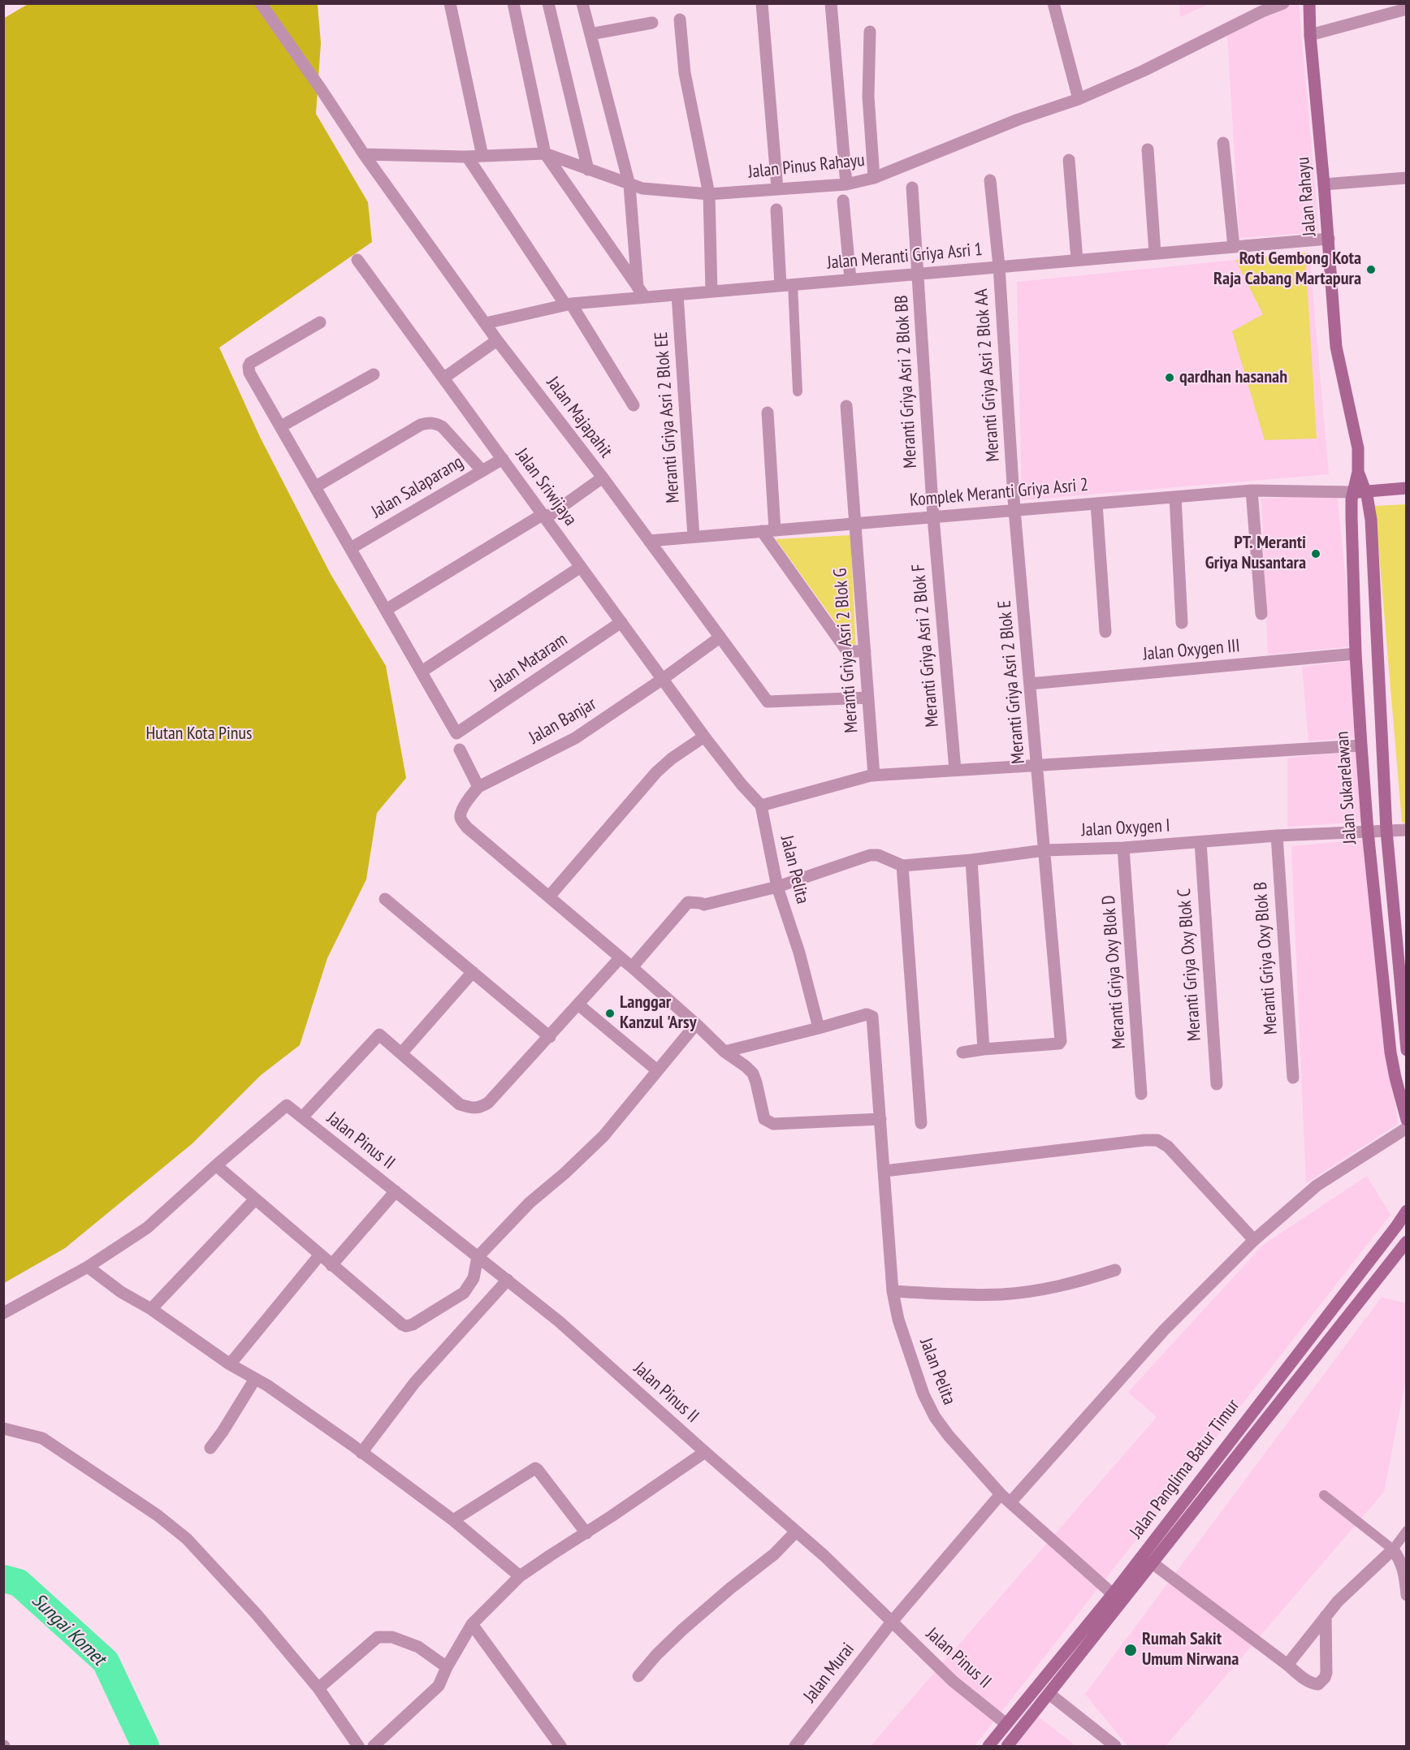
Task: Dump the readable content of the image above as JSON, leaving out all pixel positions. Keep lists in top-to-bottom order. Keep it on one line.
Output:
{"streets":{"main road":["Jalan Rahayu","Jalan Sukarelawan","Jalan Panglima Batur Timur"],"street":["Jalan Pinus Rahayu","Jalan Meranti Griya Asri 1","Meranti Griya Asri 2 Blok AA","Meranti Griya Asri 2 Blok BB","Jalan Majapahit","Meranti Griya Asri 2 Blok EE","Jalan Salaparang","Jalan Sriwijaya","Komplek Meranti Griya Asri 2","Meranti Griya Asri 2 Blok F","Meranti Griya Asri 2 Blok G","Jalan Oxygen III","Jalan Mataram","Meranti Griya Asri 2 Blok E","Jalan Banjar","Jalan Oxygen I","Jalan Pelita","Meranti Griya Oxy Blok B","Meranti Griya Oxy Blok C","Meranti Griya Oxy Blok D","Jalan Pinus II","Jalan Murai"]},"crossings":[["Jalan Pinus Rahayu","Jalan Majapahit"],["Jalan Rahayu","Jalan Meranti Griya Asri 1"],["Jalan Rahayu","Jalan Sukarelawan"],["Jalan Meranti Griya Asri 1","Meranti Griya Asri 2 Blok AA"],["Jalan Meranti Griya Asri 1","Meranti Griya Asri 2 Blok BB"],["Jalan Meranti Griya Asri 1","Jalan Majapahit"],["Jalan Meranti Griya Asri 1","Meranti Griya Asri 2 Blok EE"],["Meranti Griya Asri 2 Blok AA","Komplek Meranti Griya Asri 2"],["Meranti Griya Asri 2 Blok AA","Meranti Griya Asri 2 Blok E"],["Meranti Griya Asri 2 Blok BB","Komplek Meranti Griya Asri 2"],["Meranti Griya Asri 2 Blok BB","Meranti Griya Asri 2 Blok F"],["Jalan Majapahit","Komplek Meranti Griya Asri 2"],["Jalan Majapahit","Meranti Griya Asri 2 Blok G"],["Jalan Majapahit","Jalan Banjar"],["Meranti Griya Asri 2 Blok EE","Komplek Meranti Griya Asri 2"],["Jalan Salaparang","Jalan Sriwijaya"],["Jalan Sriwijaya","Jalan Mataram"],["Jalan Sriwijaya","Jalan Banjar"],["Komplek Meranti Griya Asri 2","Meranti Griya Asri 2 Blok F"],["Komplek Meranti Griya Asri 2","Meranti Griya Asri 2 Blok G"],["Komplek Meranti Griya Asri 2","Meranti Griya Asri 2 Blok E"],["Komplek Meranti Griya Asri 2","Jalan Sukarelawan"],["Jalan Oxygen III","Meranti Griya Asri 2 Blok E"],["Jalan Oxygen III","Jalan Sukarelawan"],["Meranti Griya Asri 2 Blok E","Jalan Oxygen I"],["Jalan Sukarelawan","Jalan Oxygen I"],["Jalan Oxygen I","Jalan Pelita"],["Jalan Oxygen I","Meranti Griya Oxy Blok B"],["Jalan Oxygen I","Meranti Griya Oxy Blok C"],["Jalan Oxygen I","Meranti Griya Oxy Blok D"],["Jalan Pelita","Jalan Panglima Batur Timur"],["Jalan Pelita","Jalan Murai"],["Jalan Pinus II","Jalan Panglima Batur Timur"],["Jalan Pinus II","Jalan Murai"]],"water":["Sungai Komet"],"parks":["Hutan Kota Pinus"],"places":["Roti Gembong Kota Raja Cabang Martapura","qardhan hasanah","PT. Meranti Griya Nusantara","Langgar Kanzul 'Arsy","Rumah Sakit Umum Nirwana"]}
